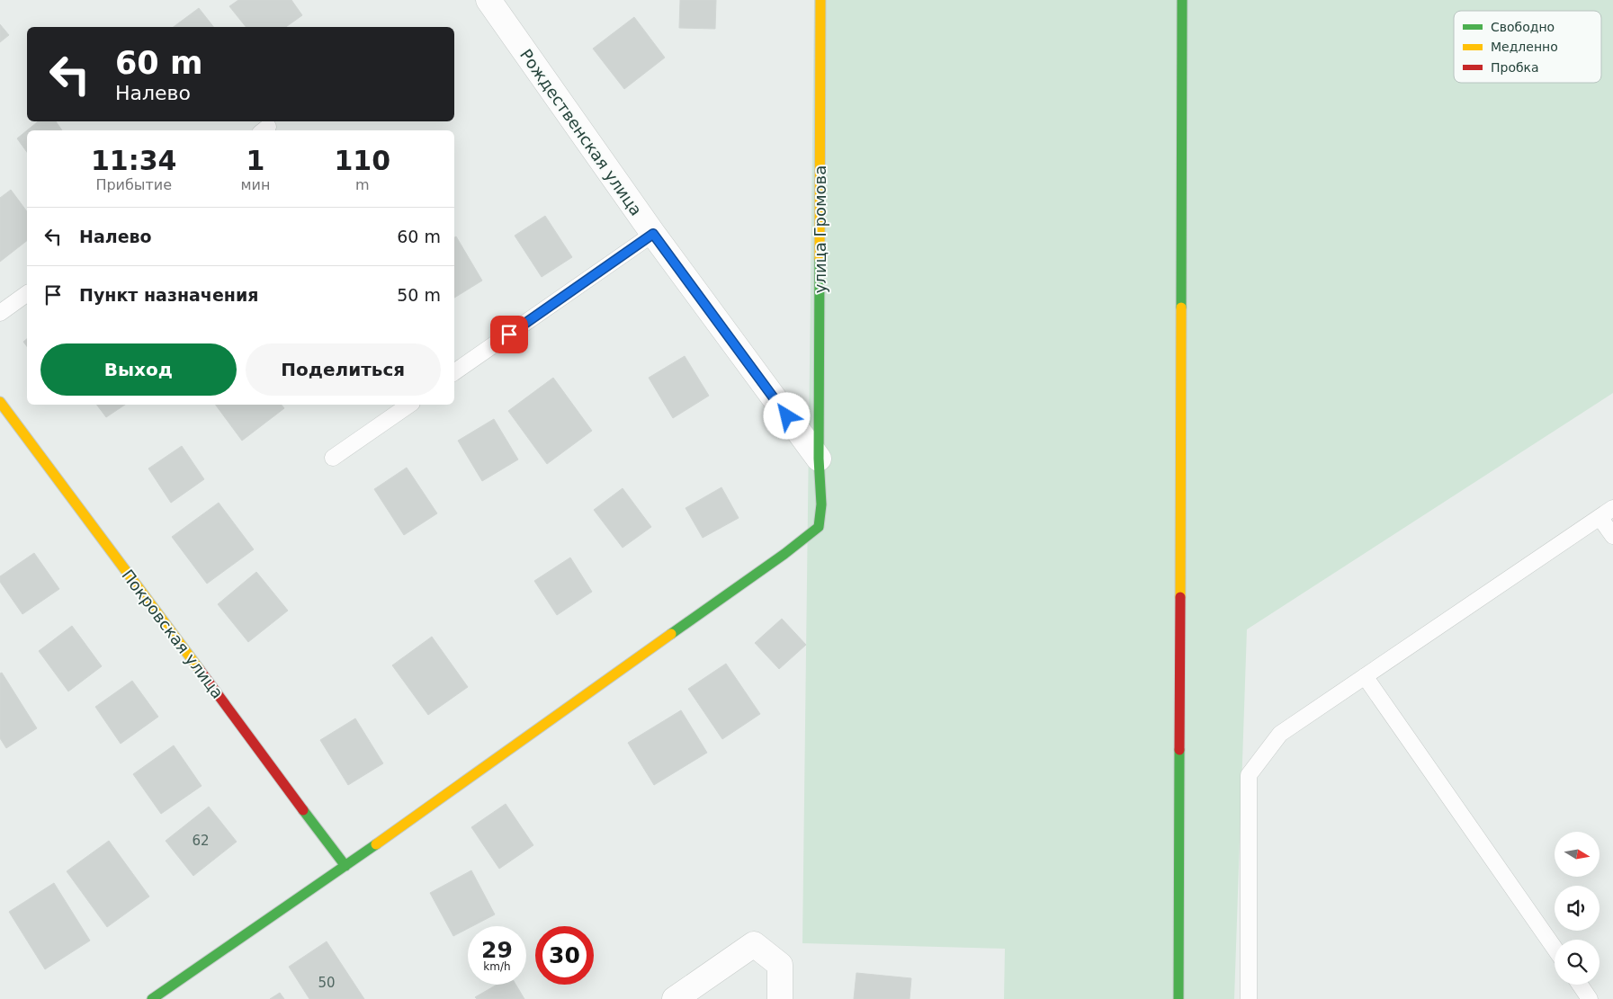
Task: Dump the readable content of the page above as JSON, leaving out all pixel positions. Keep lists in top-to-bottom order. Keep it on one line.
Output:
{"streets":{"street":["Рождественская улица","улица Громова","Покровская улица"]},"crossings":[["Рождественская улица","улица Громова"],["улица Громова","Покровская улица"]],"house_numbers":["62","50"],"legend":["Свободно","Медленно","Пробка"],"north":"right","page":{"turn":["60 m","Налево"],"eta":["11:34","Прибытие","1","мин","110","m"],"list":[{"name":"Налево","value":"60 m"},{"name":"Пункт назначения","value":"50 m"}],"buttons":["Выход","Поделиться"],"speed":"29 km/h","limit":"30"}}
